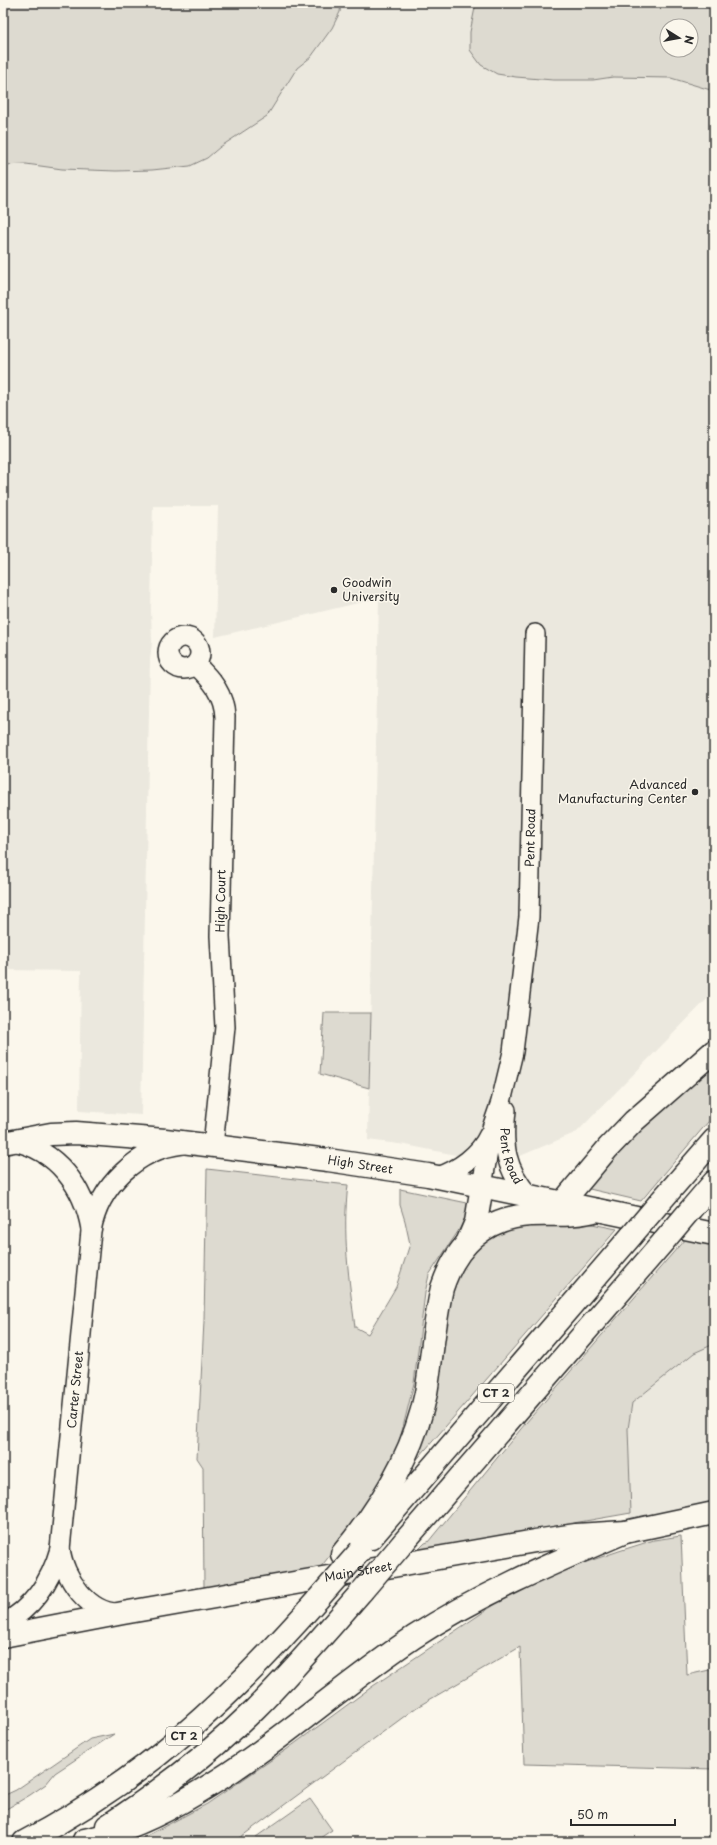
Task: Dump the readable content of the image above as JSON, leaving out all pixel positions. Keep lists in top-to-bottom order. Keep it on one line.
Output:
{"streets":{"main road":["High Street","CT 2","Main Street"],"street":["Pent Road","High Court","Carter Street"]},"crossings":[["Pent Road","High Street"],["High Court","High Street"],["High Street","Carter Street"],["Carter Street","Main Street"]],"places":["Goodwin University","Advanced Manufacturing Center"],"scale_bar":"50 m","north":"right"}
